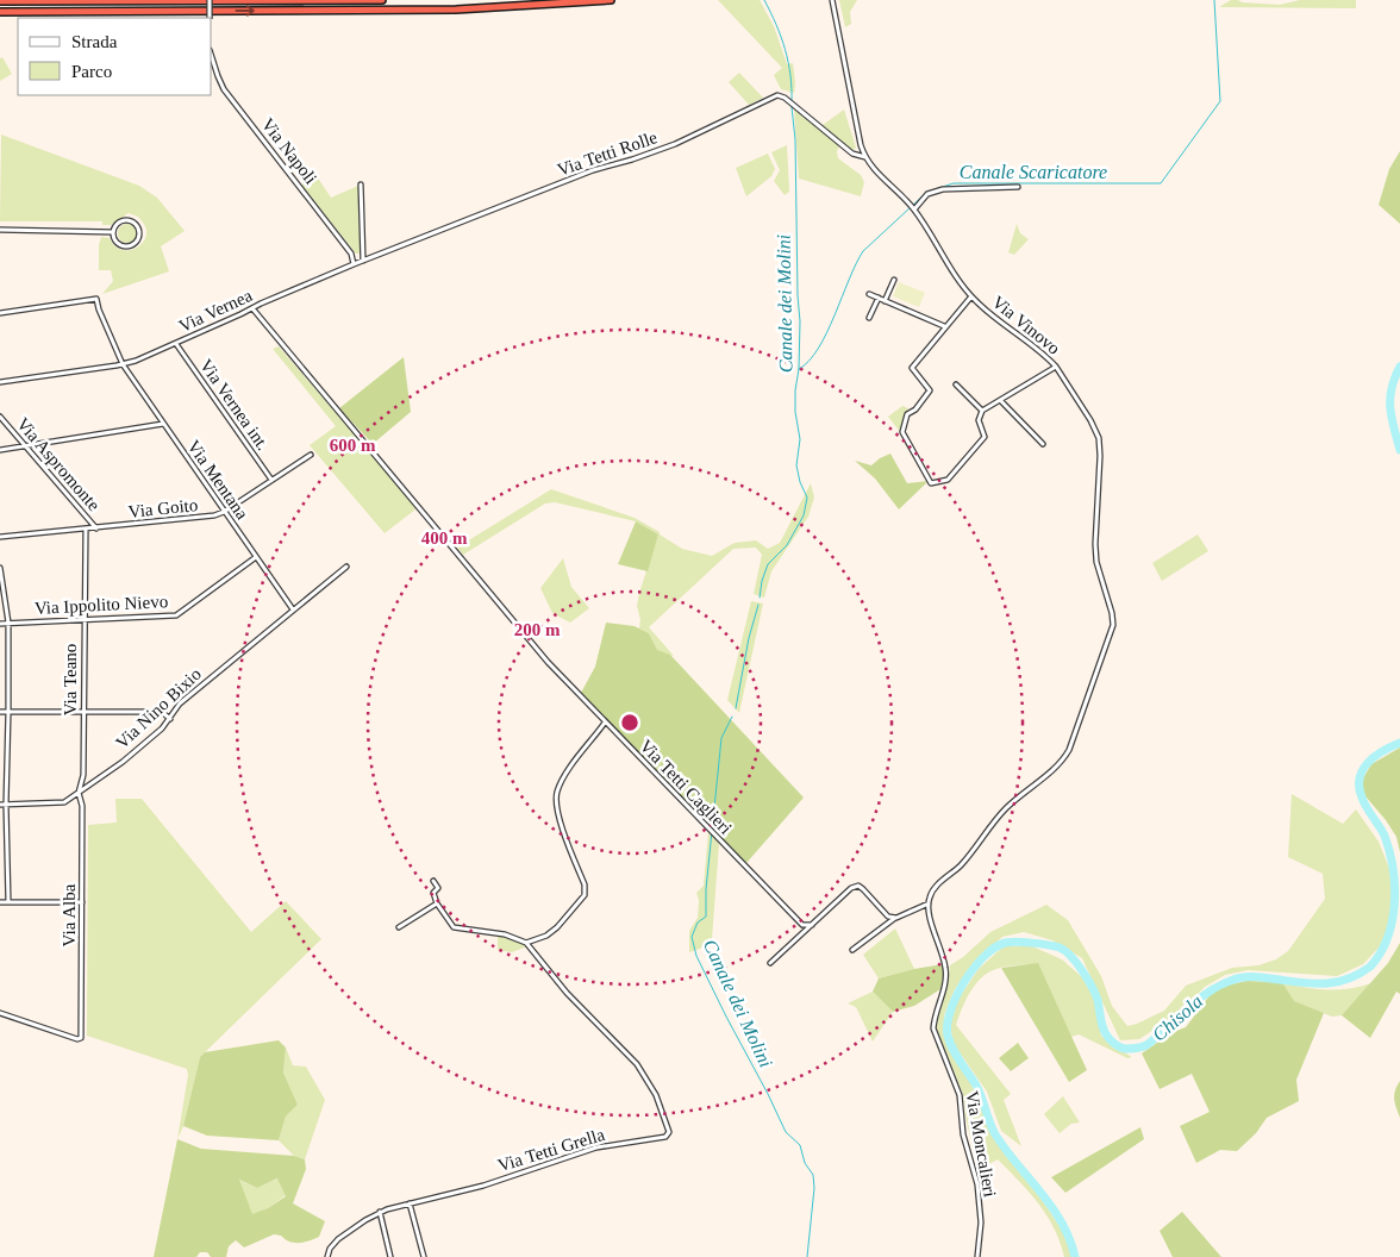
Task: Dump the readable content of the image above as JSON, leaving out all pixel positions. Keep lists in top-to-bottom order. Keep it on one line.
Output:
{"streets":{"street":["Via Napoli","Via Tetti Rolle","Via Vernea","Via Vinovo","Via Vernea int.","Via Aspromonte","Via Mentana","Via Goito","Via Ippolito Nievo","Via Teano","Via Nino Bixio","Via Tetti Caglieri","Via Alba","Via Moncalieri","Via Tetti Grella"]},"crossings":[["Via Napoli","Via Vernea"],["Via Tetti Rolle","Via Vernea"],["Via Tetti Rolle","Via Vinovo"],["Via Vernea","Via Vernea int."],["Via Vernea","Via Mentana"],["Via Vernea","Via Tetti Caglieri"],["Via Vinovo","Via Moncalieri"],["Via Vernea int.","Via Goito"],["Via Aspromonte","Via Goito"],["Via Mentana","Via Goito"],["Via Mentana","Via Ippolito Nievo"],["Via Mentana","Via Nino Bixio"],["Via Goito","Via Teano"],["Via Ippolito Nievo","Via Teano"],["Via Teano","Via Nino Bixio"],["Via Teano","Via Alba"],["Via Nino Bixio","Via Alba"]],"water":["Canale Scaricatore","Canale dei Molini","Chisola"],"legend":["Strada","Parco"],"rings":["600 m","400 m","200 m"]}
